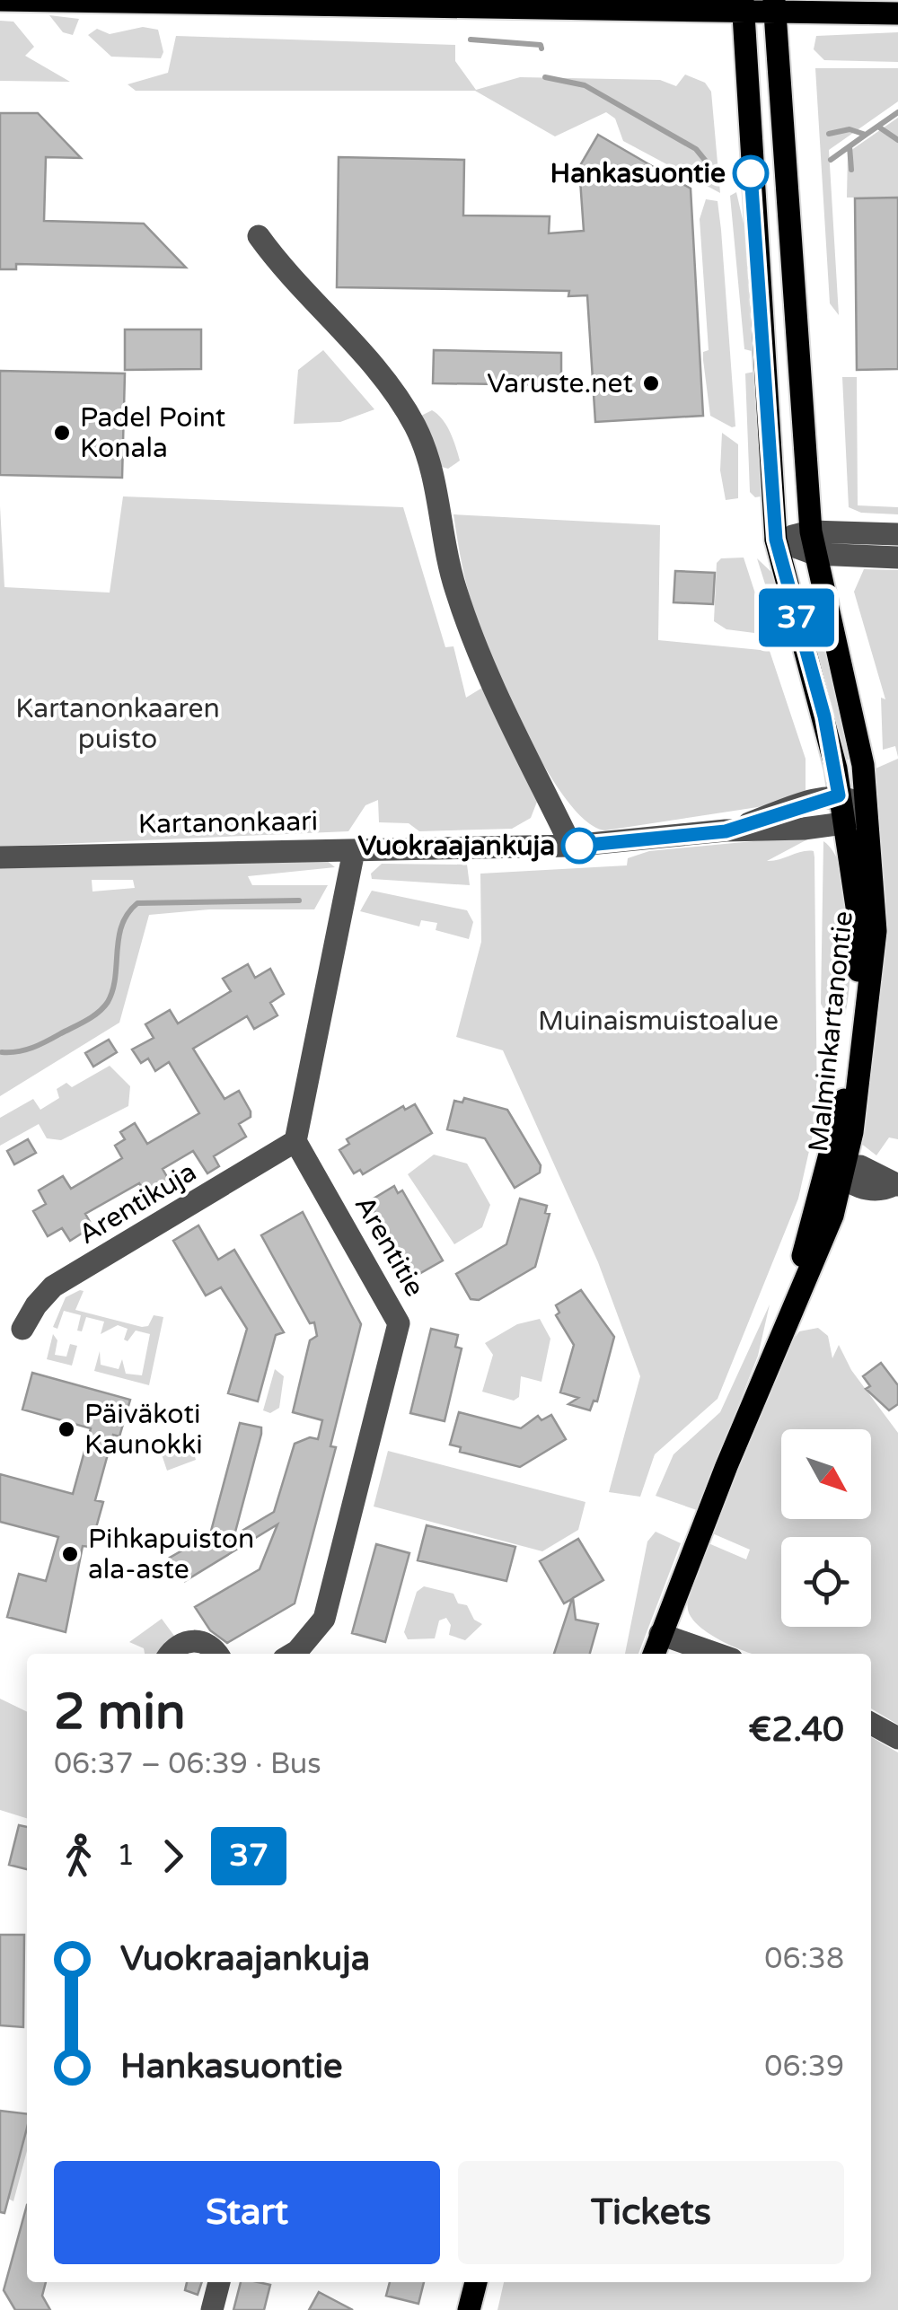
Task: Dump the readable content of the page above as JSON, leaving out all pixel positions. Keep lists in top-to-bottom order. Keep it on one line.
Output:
{"streets":{"main road":["Malminkartanontie"],"street":["Kartanonkaari","Arentikuja","Arentitie"]},"crossings":[["Kartanonkaari","Malminkartanontie"],["Arentikuja","Arentitie"]],"parks":["Kartanonkaaren puisto","Muinaismuistoalue"],"places":["Hankasuontie","Varuste.net","Padel Point Konala","Vuokraajankuja","Päiväkoti Kaunokki","Pihkapuiston ala-aste"],"lines":["bus line 37"],"north":"bottom right","page":{"on_map":"37","heading":["2 min","06:37 – 06:39 · Bus","€2.40"],"legs":["1","37"],"list":[{"name":"Vuokraajankuja","value":"06:38"},{"name":"Hankasuontie","value":"06:39"}],"buttons":["Start","Tickets"]}}
